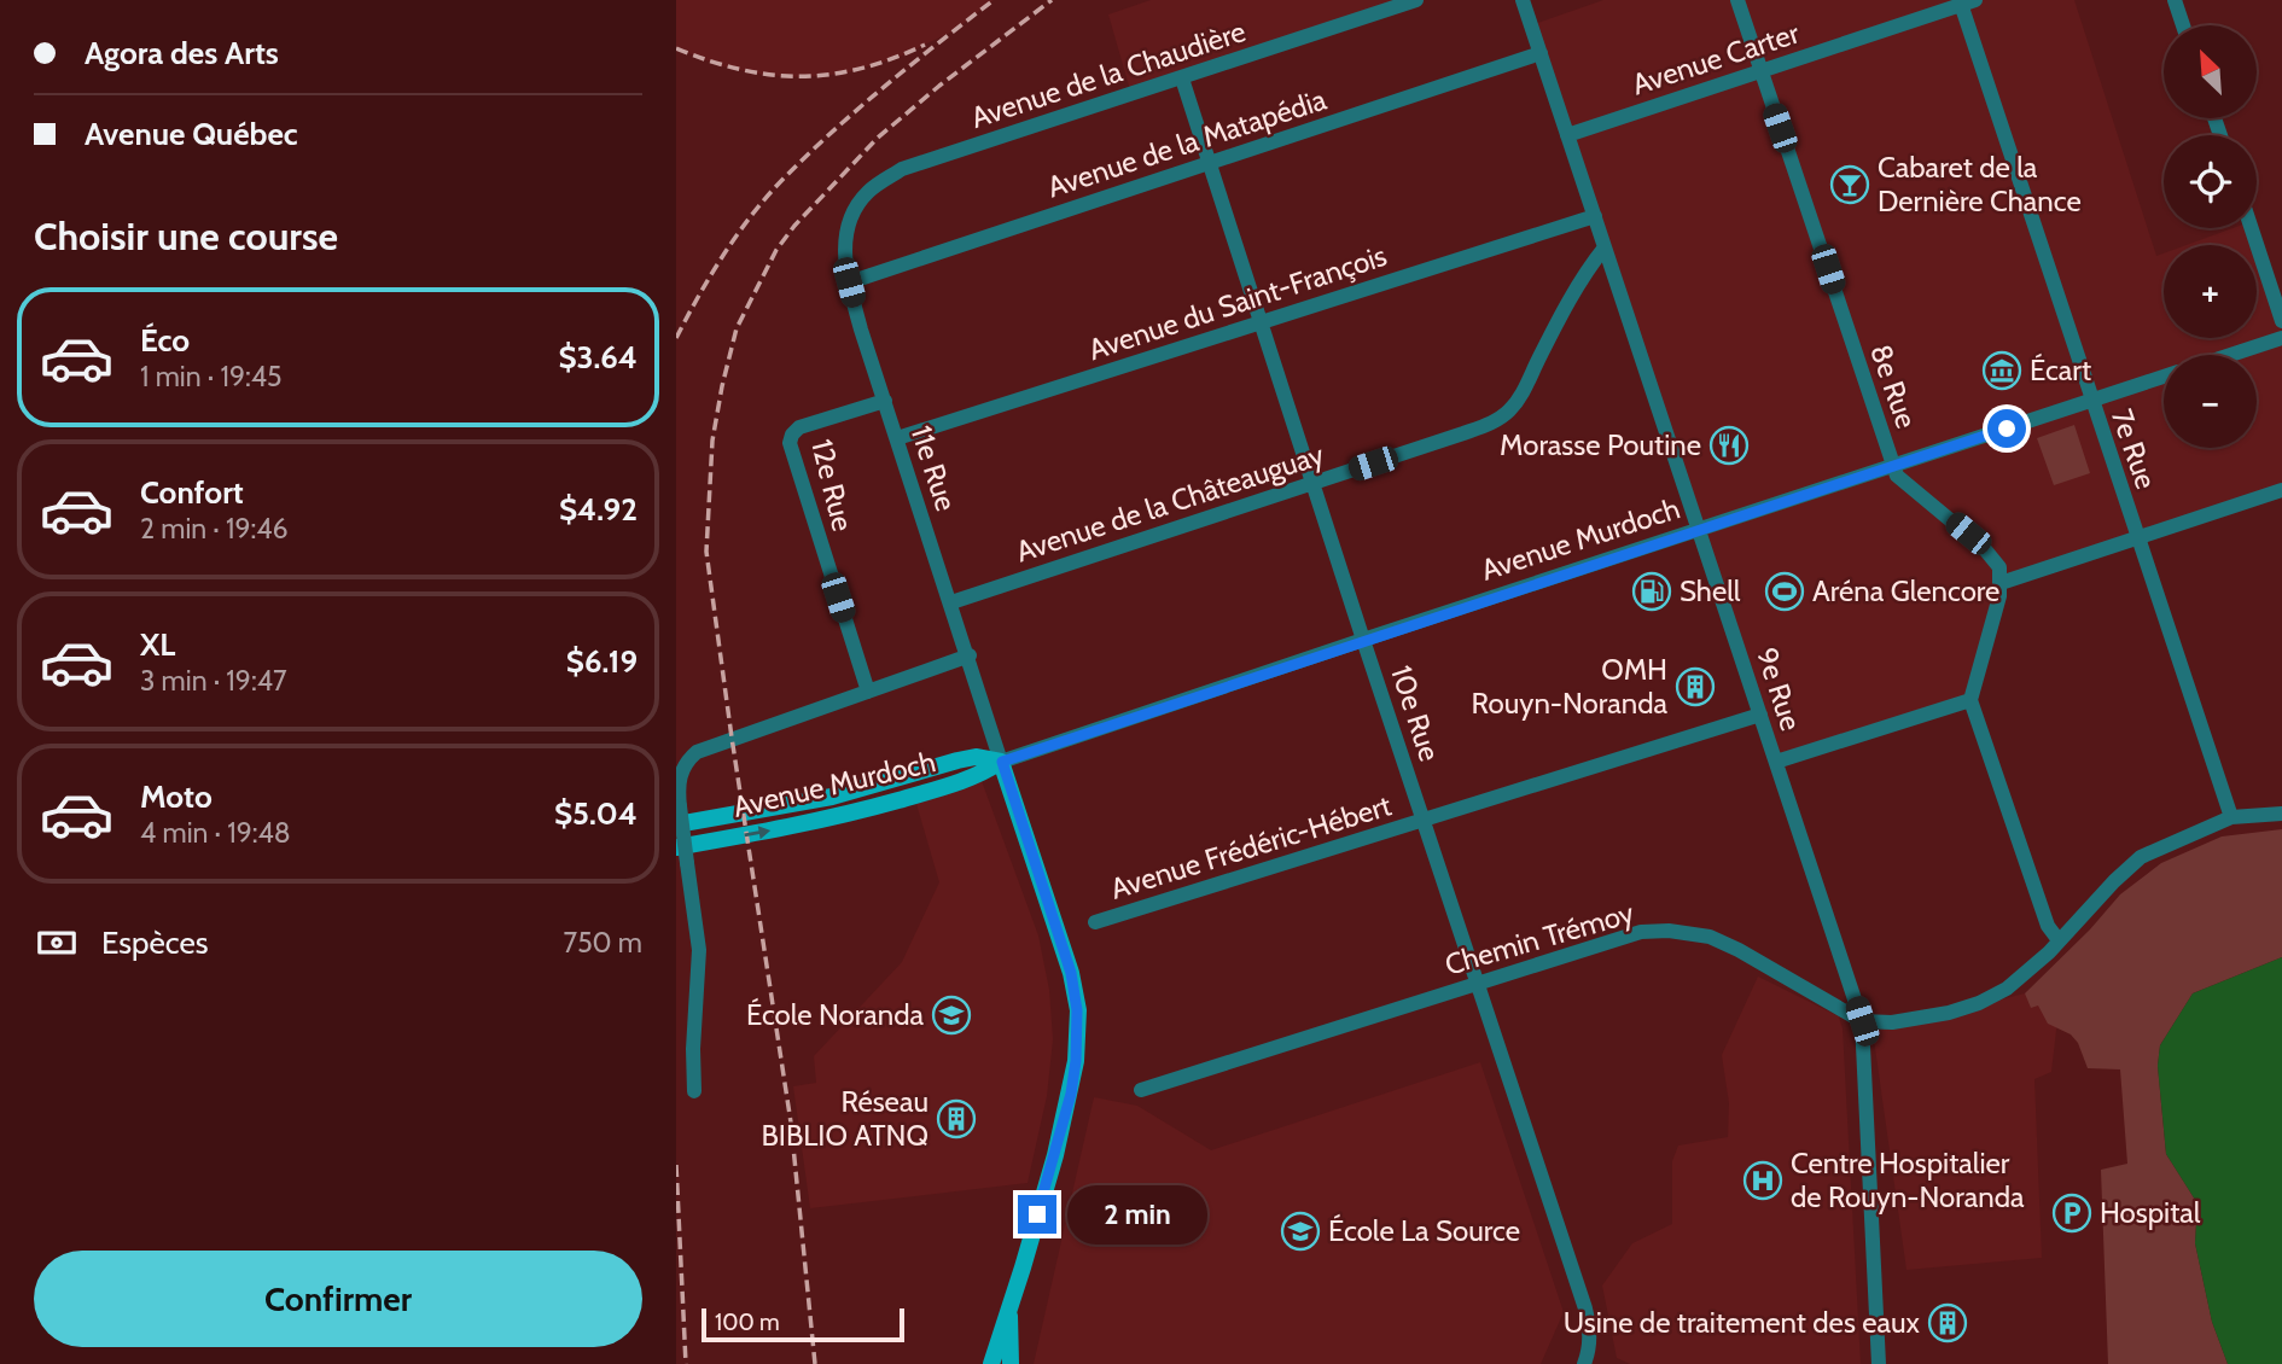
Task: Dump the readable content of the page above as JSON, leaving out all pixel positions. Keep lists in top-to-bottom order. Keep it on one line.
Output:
{"streets":{"main road":["Avenue Murdoch"],"street":["Avenue Carter","Avenue de la Chaudière","Avenue de la Matapédia","Avenue du Saint-François","8e Rue","7e Rue","11e Rue","12e Rue","Avenue de la Châteauguay","9e Rue","10e Rue","Avenue Frédéric-Hébert","Chemin Trémoy"]},"crossings":[["Avenue Carter","8e Rue"],["Avenue Carter","7e Rue"],["Avenue Carter","9e Rue"],["Avenue de la Chaudière","11e Rue"],["Avenue de la Chaudière","10e Rue"],["Avenue de la Matapédia","11e Rue"],["Avenue de la Matapédia","9e Rue"],["Avenue de la Matapédia","10e Rue"],["Avenue du Saint-François","11e Rue"],["Avenue du Saint-François","9e Rue"],["Avenue du Saint-François","10e Rue"],["8e Rue","Avenue Murdoch"],["7e Rue","Avenue Murdoch"],["11e Rue","12e Rue"],["11e Rue","Avenue de la Châteauguay"],["11e Rue","Avenue Murdoch"],["Avenue de la Châteauguay","9e Rue"],["Avenue de la Châteauguay","10e Rue"],["Avenue Murdoch","9e Rue"],["Avenue Murdoch","10e Rue"],["9e Rue","Avenue Frédéric-Hébert"],["9e Rue","Chemin Trémoy"],["10e Rue","Avenue Frédéric-Hébert"],["10e Rue","Chemin Trémoy"]],"places":{"bar":["Cabaret de la Dernière Chance"],"museum":["Écart"],"restaurant":["Morasse Poutine"],"fuel station":["Shell"],"sports":["Aréna Glencore"],"building":["OMH Rouyn-Noranda","Réseau BIBLIO ATNQ","Usine de traitement des eaux"],"school or university":["École Noranda","École La Source"],"hospital":["Centre Hospitalier de Rouyn-Noranda"],"parking":["Hospital"]},"scale_bar":"100 m","north":"top left","page":{"banner":["Agora des Arts","Avenue Québec"],"map_buttons":["+","−"],"heading":"Choisir une course","list":[{"name":"Éco","note":"1 min · 19:45","value":"$3.64"},{"name":"Confort","note":"2 min · 19:46","value":"$4.92"},{"name":"XL","note":"3 min · 19:47","value":"$6.19"},{"name":"Moto","note":"4 min · 19:48","value":"$5.04"}],"pay":["Espèces","750 m"],"bubble":"2 min","buttons":"Confirmer","scale":"100 m"}}
